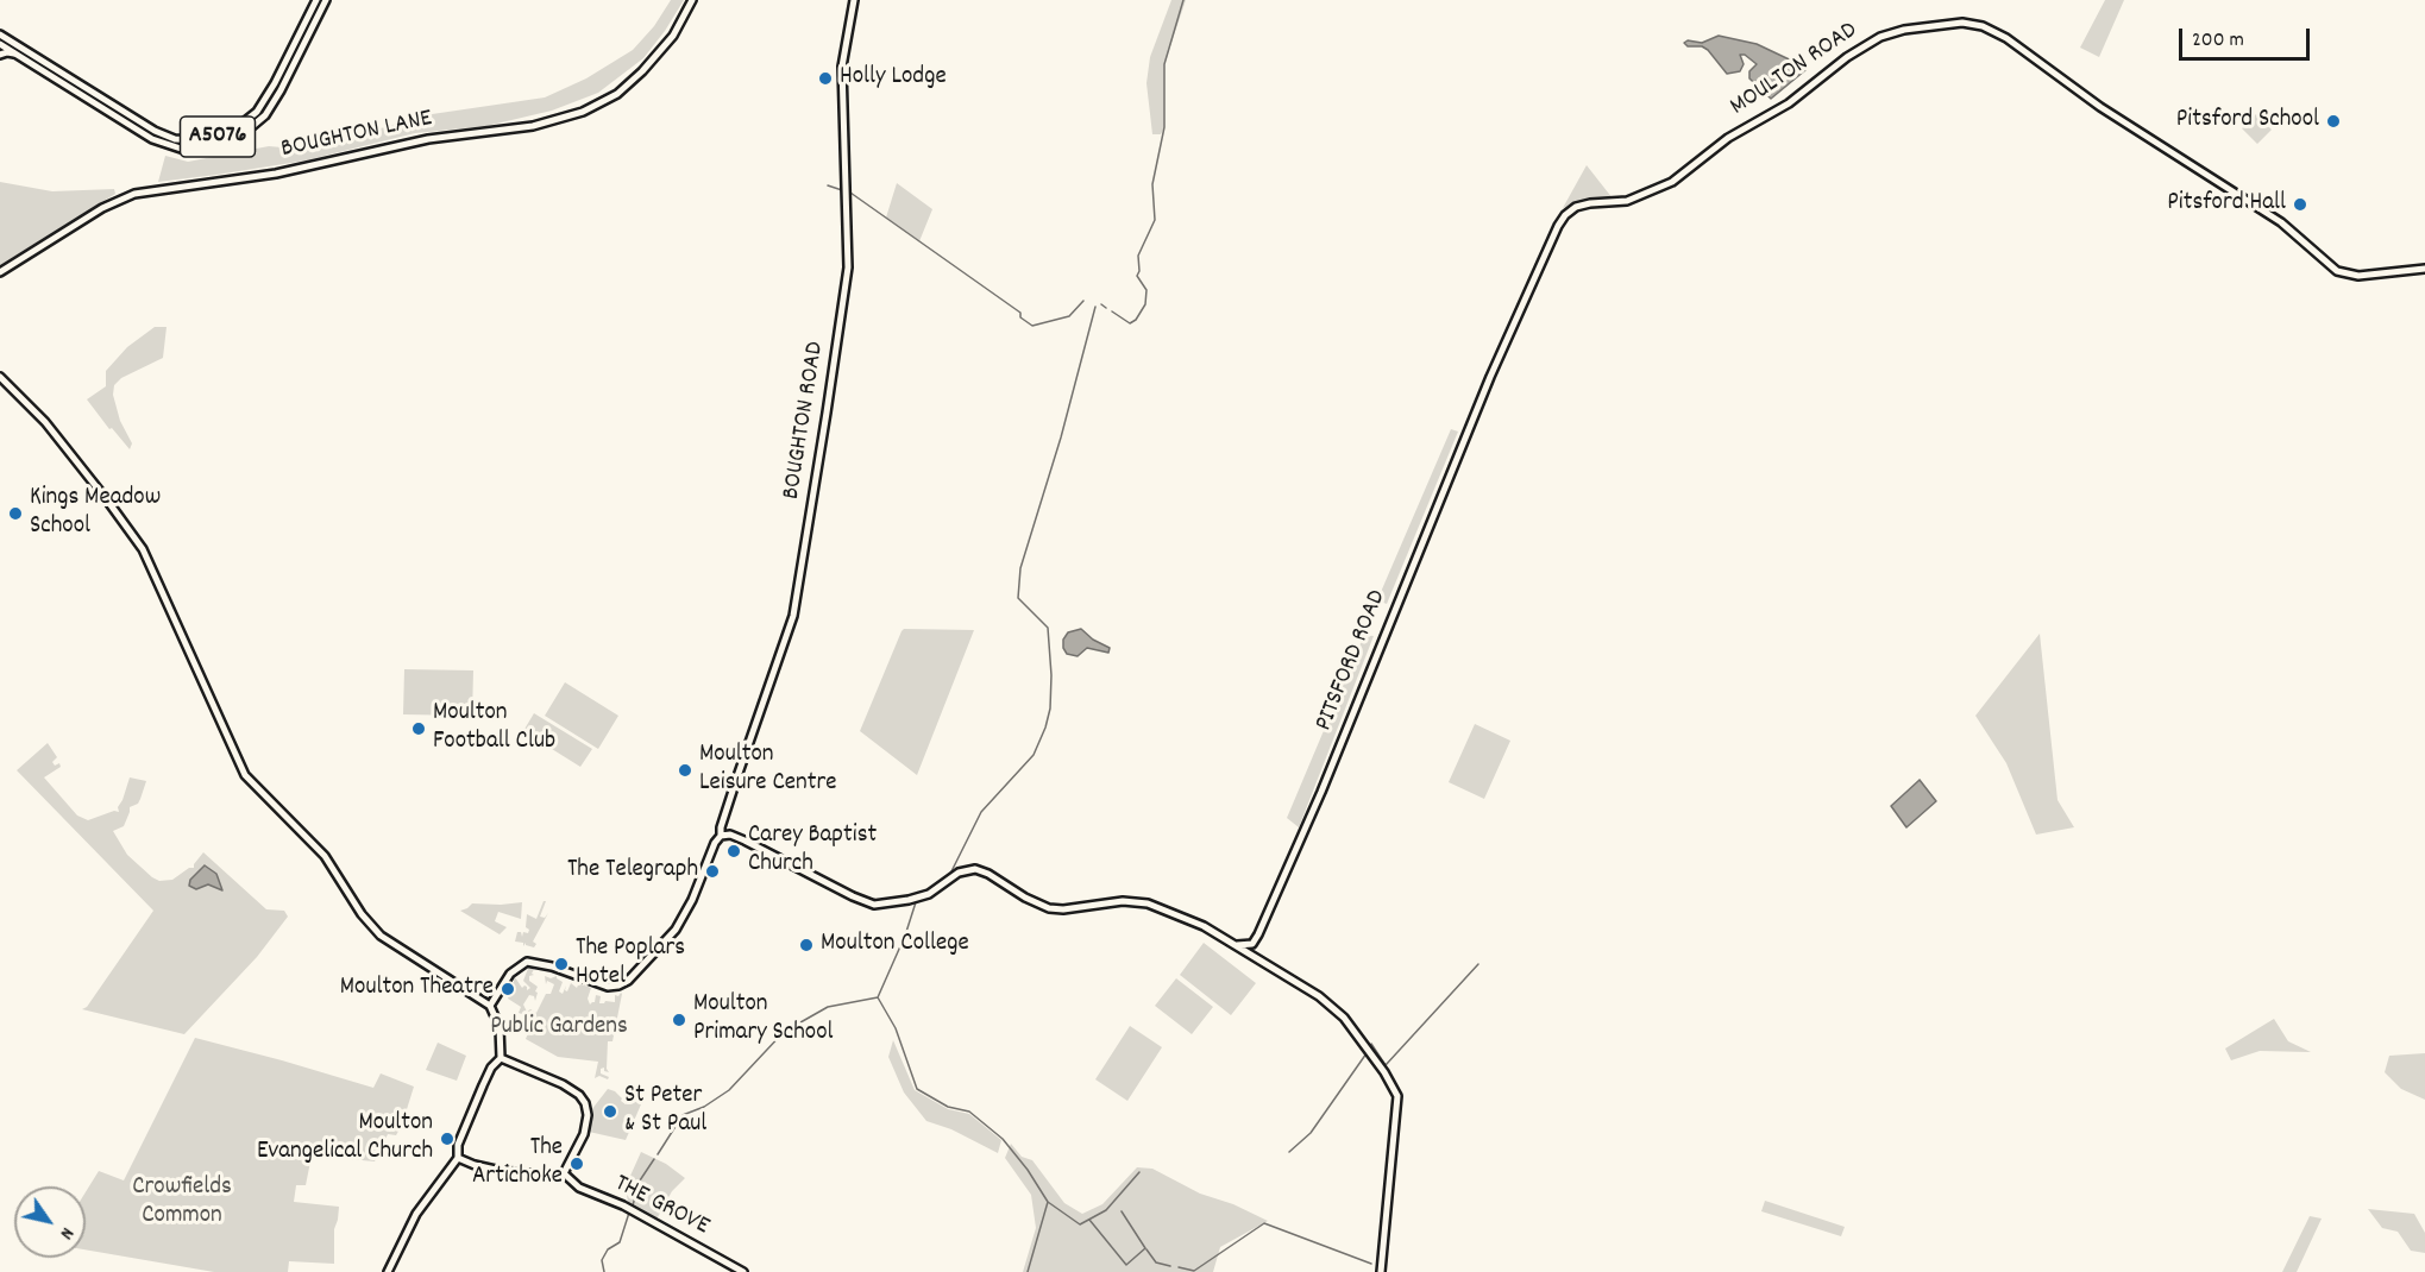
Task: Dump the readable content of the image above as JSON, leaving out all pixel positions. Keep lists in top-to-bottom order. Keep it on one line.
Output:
{"streets":{"street":["MOULTON ROAD","BOUGHTON LANE","A5076","BOUGHTON ROAD","PITSFORD ROAD","THE GROVE"]},"crossings":[["MOULTON ROAD","PITSFORD ROAD"]],"parks":["Public Gardens","Crowfields Common"],"places":["Holly Lodge","Pitsford School","Pitsford Hall","Kings Meadow School","Moulton Football Club","Moulton Leisure Centre","Carey Baptist Church","The Telegraph","Moulton College","The Poplars Hotel","Moulton Theatre","Moulton Primary School","St Peter & St Paul","Moulton Evangelical Church","The Artichoke"],"scale_bar":"200 m","north":"bottom right"}
